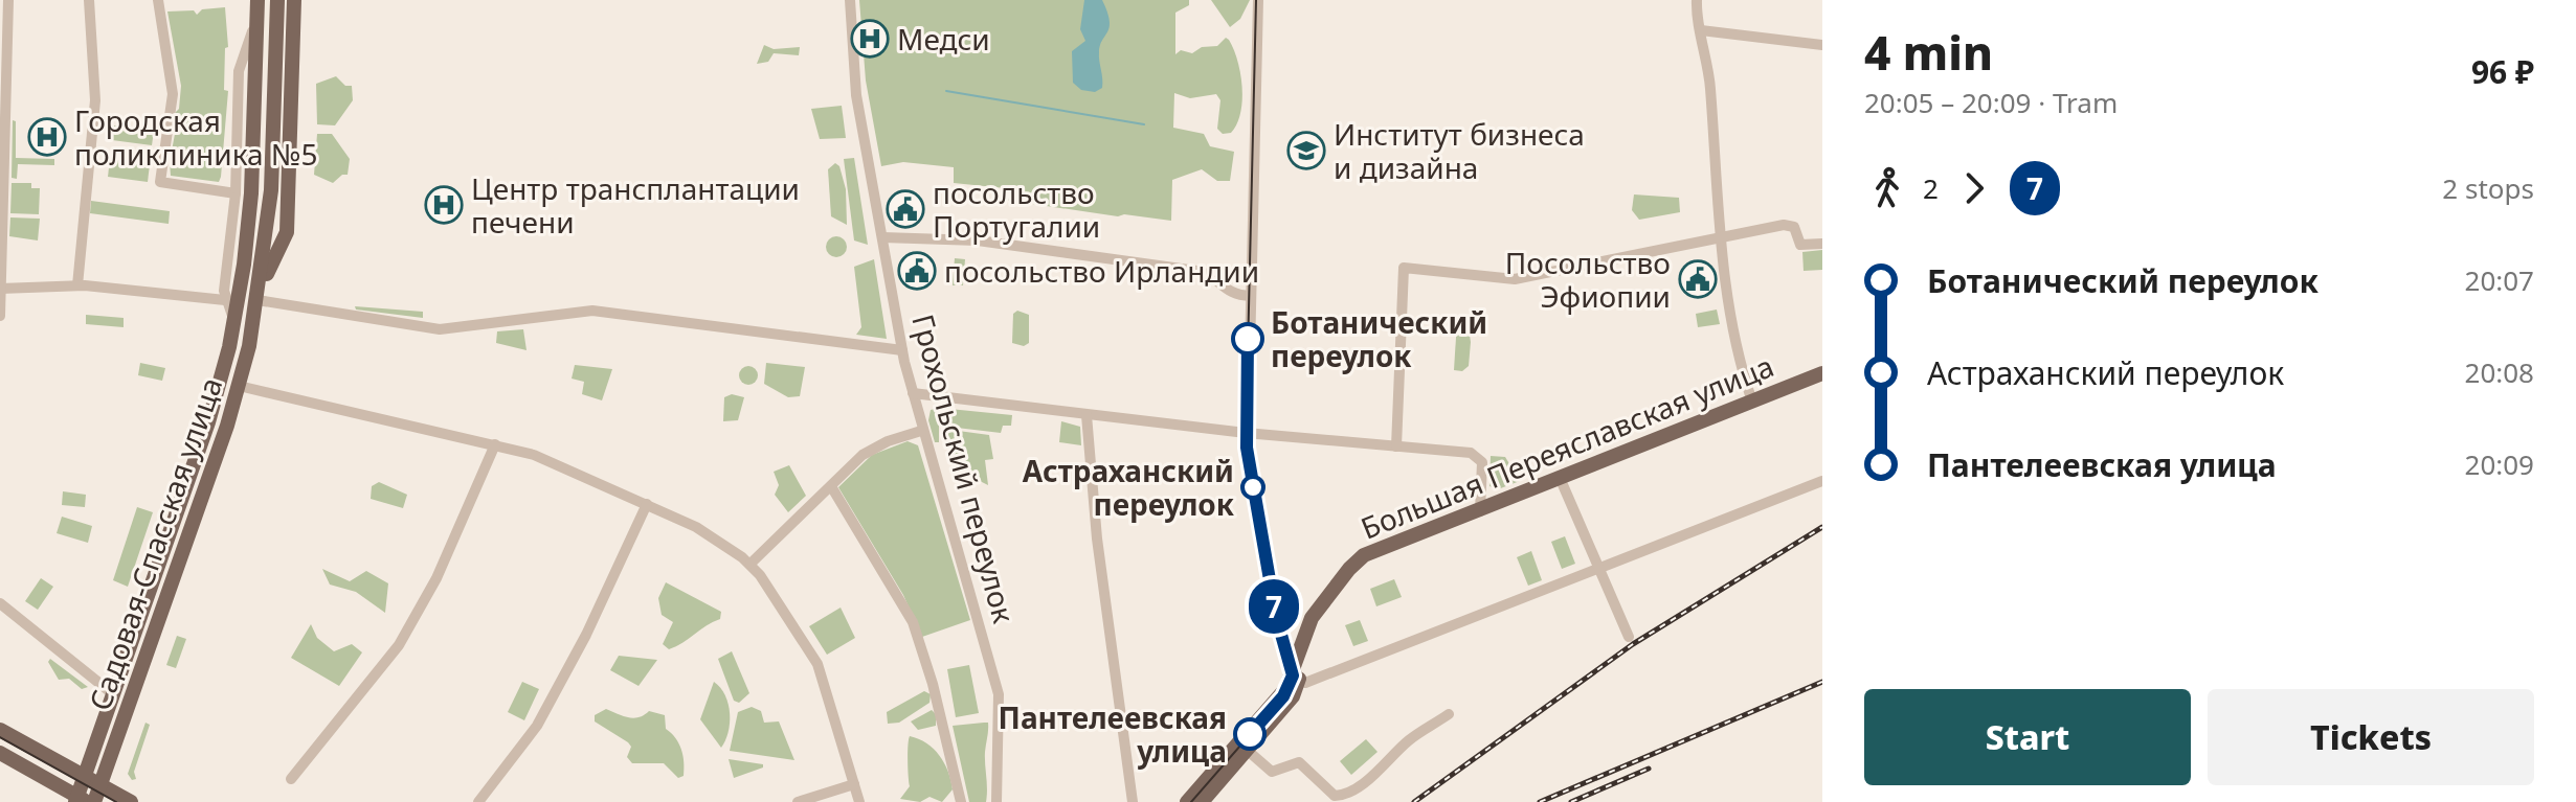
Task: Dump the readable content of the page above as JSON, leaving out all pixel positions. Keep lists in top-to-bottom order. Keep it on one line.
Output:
{"streets":{"main road":["Большая Переяславская улица","Садовая-Спасская улица"],"street":["Грохольский переулок"]},"places":{"hospital":["Медси","Городская поликлиника №5","Центр трансплантации печени"],"school or university":["Институт бизнеса и дизайна"],"public building":["посольство Португалии","посольство Ирландии","Посольство Эфиопии"],"other":["Ботанический переулок","Астраханский переулок","Пантелеевская улица"]},"lines":["tram line 7"],"page":{"on_map":"7","heading":["4 min","20:05 – 20:09 · Tram","96 ₽"],"legs":["2","7","2 stops"],"list":[{"name":"Ботанический переулок","value":"20:07"},{"name":"Астраханский переулок","value":"20:08"},{"name":"Пантелеевская улица","value":"20:09"}],"buttons":["Start","Tickets"]}}
